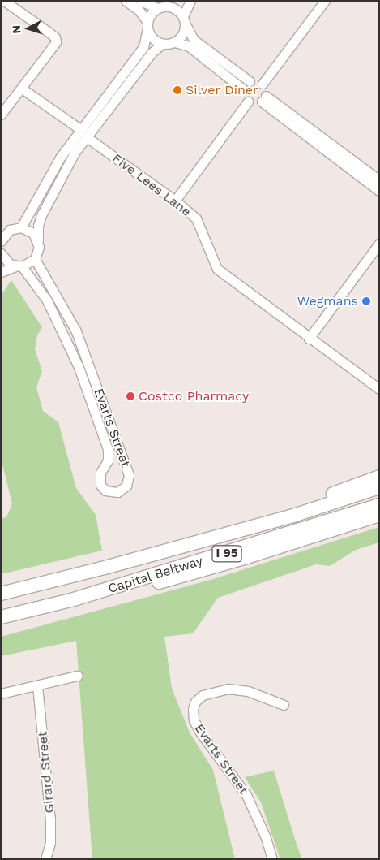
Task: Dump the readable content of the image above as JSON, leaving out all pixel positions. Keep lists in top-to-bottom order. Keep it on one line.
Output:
{"streets":{"highway":["I 95","Capital Beltway"],"street":["Five Lees Lane","Evarts Street","Girard Street"]},"places":["Silver Diner","Wegmans","Costco Pharmacy"],"north":"left"}
